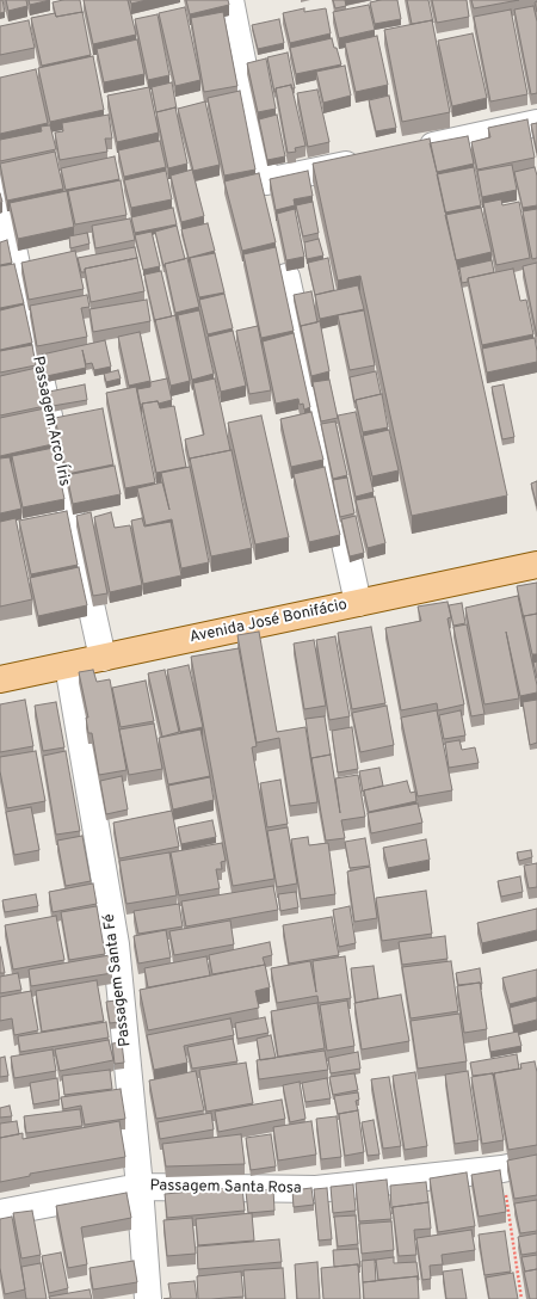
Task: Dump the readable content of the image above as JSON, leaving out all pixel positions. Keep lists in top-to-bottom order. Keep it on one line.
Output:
{"streets":{"main road":["Avenida José Bonifácio"],"street":["Passagem Arco Íris","Passagem Santa Fé","Passagem Santa Rosa"]},"crossings":[["Passagem Arco Íris","Avenida José Bonifácio"],["Avenida José Bonifácio","Passagem Santa Fé"],["Passagem Santa Fé","Passagem Santa Rosa"]]}
